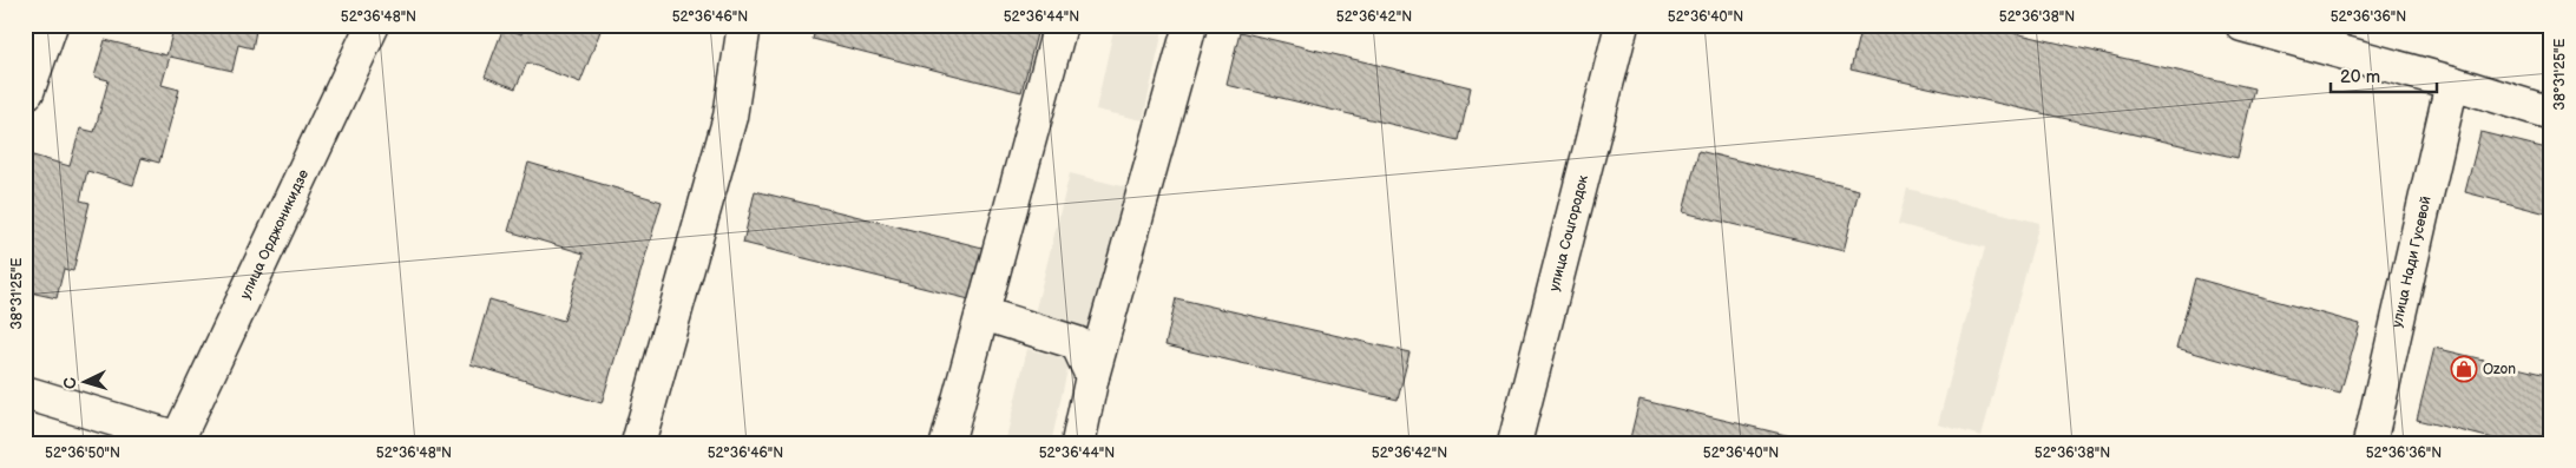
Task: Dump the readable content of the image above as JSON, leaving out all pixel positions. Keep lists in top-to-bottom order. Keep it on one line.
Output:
{"streets":{"street":["улица Орджоникидзе","улица Соцгородок","улица Нади Гусевой"]},"places":{"shop":["Ozon"]},"scale_bar":"20 m","north":"left","coordinates":["52°36'48\"N","52°36'46\"N","52°36'44\"N","52°36'42\"N","52°36'40\"N","52°36'38\"N","52°36'36\"N","38°31'25\"E","52°36'50\"N"]}
